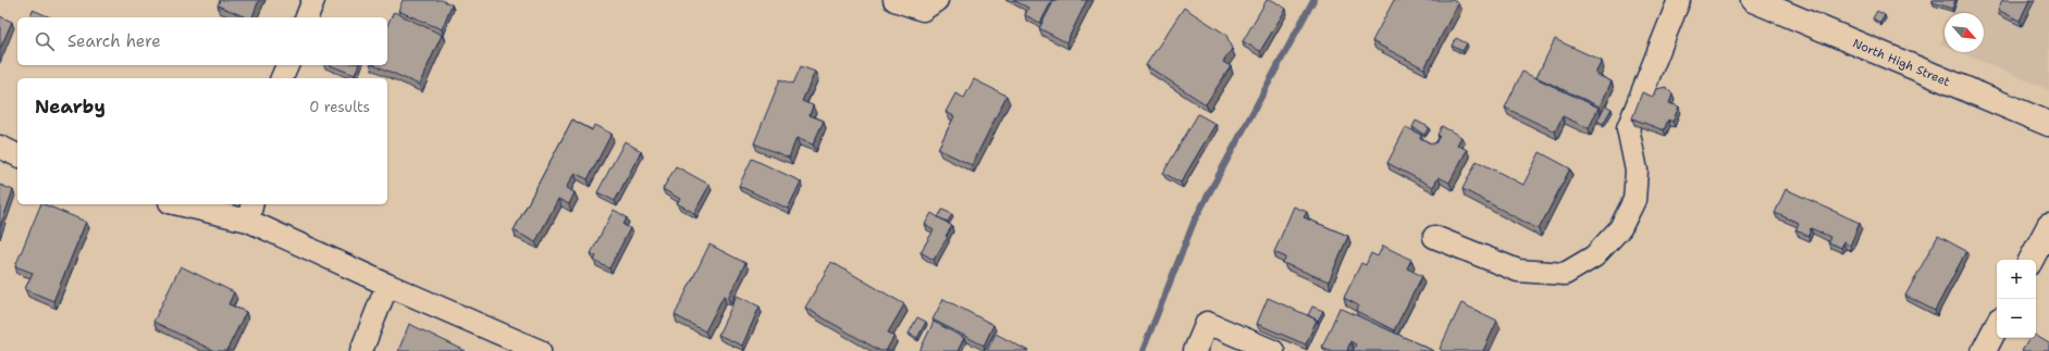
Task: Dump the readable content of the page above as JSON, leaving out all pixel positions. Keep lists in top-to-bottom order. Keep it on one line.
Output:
{"streets":{"main road":["North High Street"]},"north":"bottom right","page":{"search":"Search here","heading":["Nearby","0 results"],"map_buttons":["+","−"]}}
